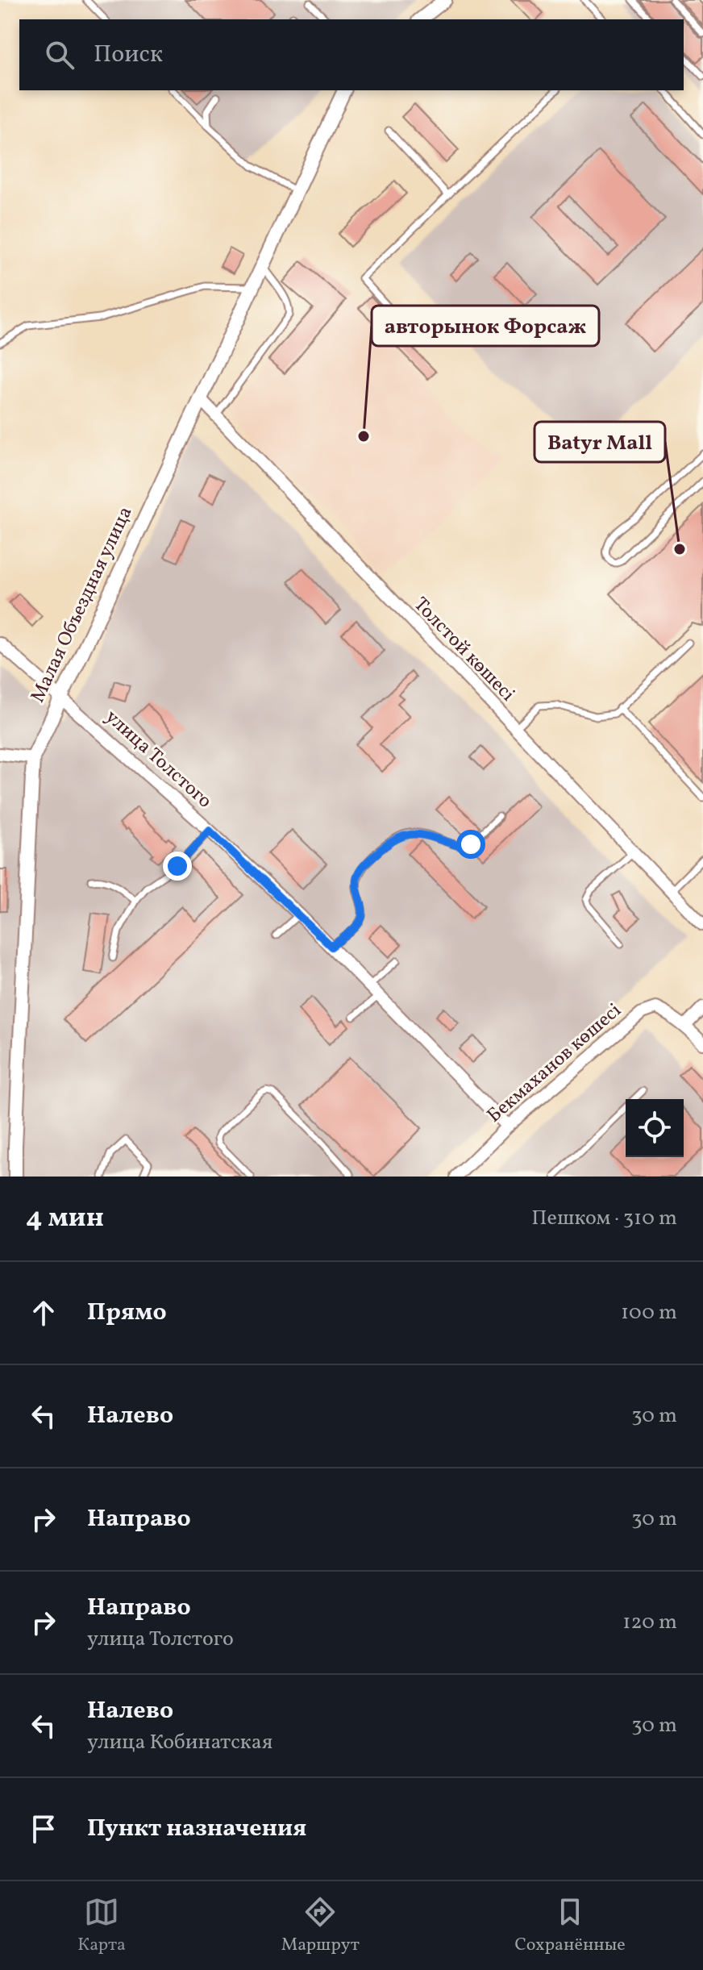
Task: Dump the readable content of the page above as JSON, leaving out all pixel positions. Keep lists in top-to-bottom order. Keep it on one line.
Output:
{"streets":{"street":["Малая Объездная улица","Толстой көшесі","улица Толстого","Бекмаханов көшесі"]},"crossings":[["Малая Объездная улица","Толстой көшесі"],["Малая Объездная улица","улица Толстого"],["улица Толстого","Бекмаханов көшесі"]],"places":["авторынок Форсаж","Batyr Mall"],"page":{"search":"Поиск","heading":["4 мин","Пешком · 310 m"],"list":[["Прямо","100 m"],["Налево","30 m"],["Направо","30 m"],["Направо","улица Толстого","120 m"],["Налево","улица Кобинатская","30 m"],"Пункт назначения"],"nav":["Карта","Маршрут","Сохранённые"]}}
